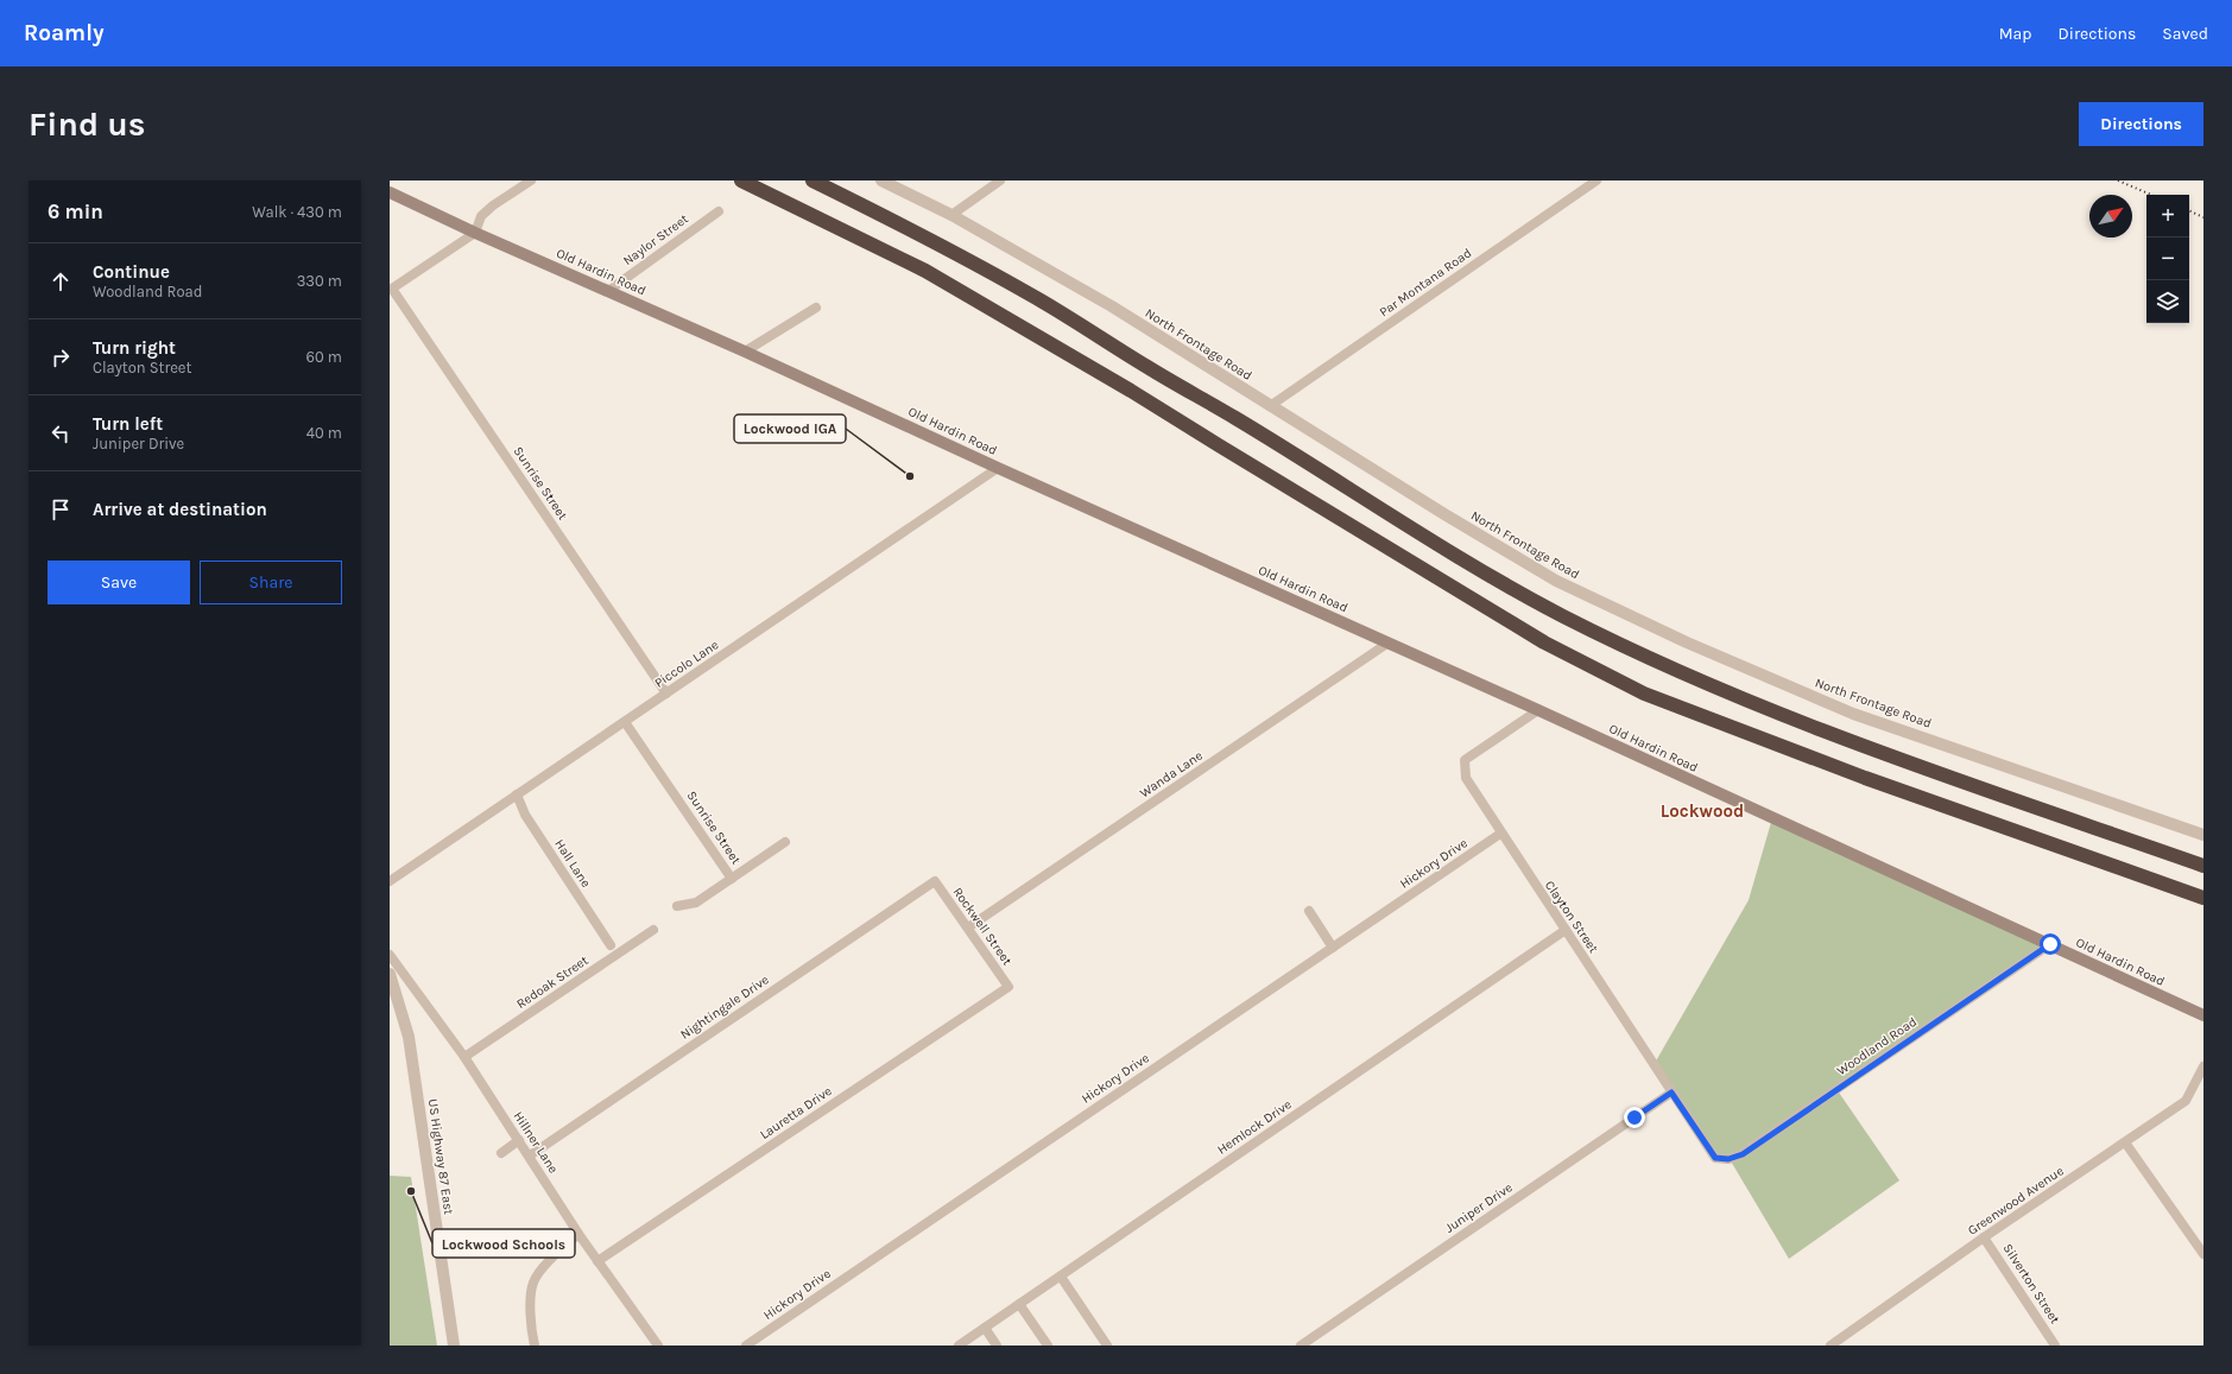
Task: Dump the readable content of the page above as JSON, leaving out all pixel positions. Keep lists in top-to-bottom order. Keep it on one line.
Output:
{"streets":{"main road":["Old Hardin Road"],"street":["Naylor Street","Par Montana Road","North Frontage Road","Sunrise Street","Piccolo Lane","Wanda Lane","Hall Lane","Hickory Drive","Clayton Street","Rockwell Street","Redoak Street","Nightingale Drive","Woodland Road","Lauretta Drive","Hemlock Drive","Hillner Lane","US Highway 87 East","Greenwood Avenue","Juniper Drive","Silverton Street"]},"crossings":[["Naylor Street","Old Hardin Road"],["Old Hardin Road","Sunrise Street"],["Old Hardin Road","Piccolo Lane"],["Old Hardin Road","Wanda Lane"],["Old Hardin Road","Clayton Street"],["Old Hardin Road","Woodland Road"],["Par Montana Road","North Frontage Road"],["Sunrise Street","Piccolo Lane"],["Piccolo Lane","Hall Lane"],["Wanda Lane","Rockwell Street"],["Hickory Drive","Clayton Street"],["Clayton Street","Woodland Road"],["Clayton Street","Hemlock Drive"],["Clayton Street","Juniper Drive"],["Rockwell Street","Nightingale Drive"],["Rockwell Street","Lauretta Drive"],["Redoak Street","Hillner Lane"],["Nightingale Drive","Hillner Lane"],["Lauretta Drive","Hillner Lane"],["Greenwood Avenue","Silverton Street"]],"districts":["Lockwood"],"places":["Lockwood IGA","Lockwood Schools"],"north":"top right","page":{"header":"Roamly","nav":["Map","Directions","Saved"],"buttons":["Directions",["Save","Share"]],"title":"Find us","heading":["6 min","Walk · 430 m"],"map_buttons":["+","−"],"list":[["Continue","Woodland Road","330 m"],["Turn right","Clayton Street","60 m"],["Turn left","Juniper Drive","40 m"],"Arrive at destination"]}}
